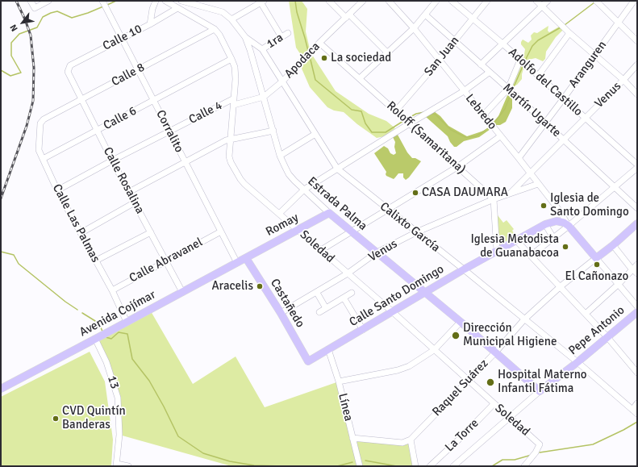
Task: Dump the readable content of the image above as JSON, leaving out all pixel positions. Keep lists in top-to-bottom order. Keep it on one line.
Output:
{"streets":{"main road":["Estrada Palma","Romay","Calle Santo Domingo","Castañedo","Avenida Cojímar","Pepe Antonio"],"street":["Calle 10","1ra","San Juan","Apodaca","Aranguren","Calle 8","Adolfo del Castillo","Venus","Martín Ugarte","Lebredo","Calle 4","Calle 6","Corralito","Roloff (Samaritana)","Calle Rosalina","Calle Las Palmas","Calixto García","Soledad","Calle Abravanel","13","Raquel Suárez","Línea","La Torre"]},"crossings":[["Calle 10","Corralito"],["Calle 10","Calle Rosalina"],["Calle 10","Soledad"],["1ra","Calixto García"],["San Juan","Adolfo del Castillo"],["San Juan","Martín Ugarte"],["San Juan","Lebredo"],["San Juan","Roloff (Samaritana)"],["Apodaca","Calle 4"],["Apodaca","Roloff (Samaritana)"],["Apodaca","Estrada Palma"],["Apodaca","Calixto García"],["Apodaca","Soledad"],["Aranguren","Adolfo del Castillo"],["Aranguren","Martín Ugarte"],["Aranguren","Lebredo"],["Calle 8","Corralito"],["Calle 8","Calle Rosalina"],["Calle 8","Calle Las Palmas"],["Calle 8","Soledad"],["Adolfo del Castillo","Venus"],["Venus","Martín Ugarte"],["Venus","Lebredo"],["Venus","Roloff (Samaritana)"],["Venus","Estrada Palma"],["Venus","Calixto García"],["Venus","Soledad"],["Venus","Castañedo"],["Calle 4","Corralito"],["Calle 4","Calle Rosalina"],["Calle 4","Calle Las Palmas"],["Calle 4","Soledad"],["Calle 6","Corralito"],["Calle 6","Calle Rosalina"],["Calle 6","Calle Las Palmas"],["Calle 6","Soledad"],["Corralito","Calle Abravanel"],["Corralito","Avenida Cojímar"],["Calle Rosalina","Calle Abravanel"],["Calle Rosalina","Avenida Cojímar"],["Estrada Palma","Romay"],["Estrada Palma","Calixto García"],["Estrada Palma","Calle Santo Domingo"],["Estrada Palma","Pepe Antonio"],["Estrada Palma","Raquel Suárez"],["Calle Las Palmas","Calle Abravanel"],["Calle Las Palmas","Avenida Cojímar"],["Romay","Soledad"],["Romay","Castañedo"],["Romay","Avenida Cojímar"],["Calixto García","Calle Santo Domingo"],["Calixto García","Pepe Antonio"],["Calixto García","Raquel Suárez"],["Soledad","Calle Santo Domingo"],["Soledad","Pepe Antonio"],["Soledad","Raquel Suárez"],["Soledad","La Torre"],["Calle Santo Domingo","Castañedo"],["Calle Santo Domingo","Línea"],["Castañedo","Avenida Cojímar"],["Avenida Cojímar","13"]],"places":["La sociedad","CASA DAUMARA","Iglesia de Santo Domingo","Iglesia Metodista de Guanabacoa","El Cañonazo","Aracelis","Dirección Municipal Higiene","Hospital Materno Infantil Fátima","CVD Quintín Banderas"],"north":"bottom left"}
